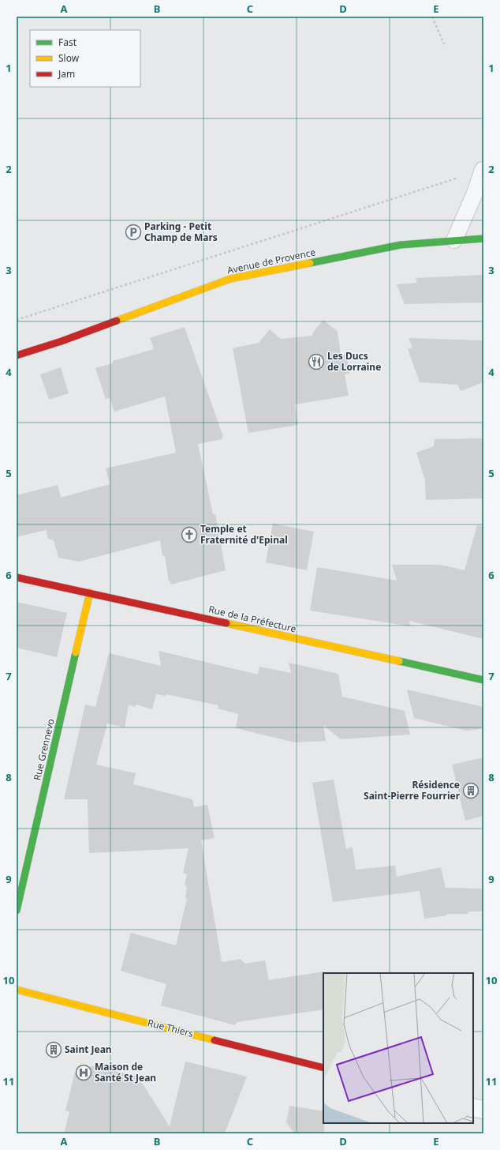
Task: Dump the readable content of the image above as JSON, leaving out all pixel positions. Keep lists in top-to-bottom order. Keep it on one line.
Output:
{"streets":{"street":["Avenue de Provence","Rue de la Préfecture","Rue Grennevo","Rue Thiers"]},"crossings":[["Rue de la Préfecture","Rue Grennevo"]],"places":{"parking":["Parking - Petit Champ de Mars"],"restaurant":["Les Ducs de Lorraine"],"church":["Temple et Fraternité d'Epinal"],"building":["Résidence Saint-Pierre Fourrier","Saint Jean"],"hospital":["Maison de Santé St Jean"]},"legend":["Fast","Slow","Jam"],"grid":{"columns":["A","B","C","D","E"],"rows":["1","2","3","4","5","6","7","8","9","10","11"]}}
